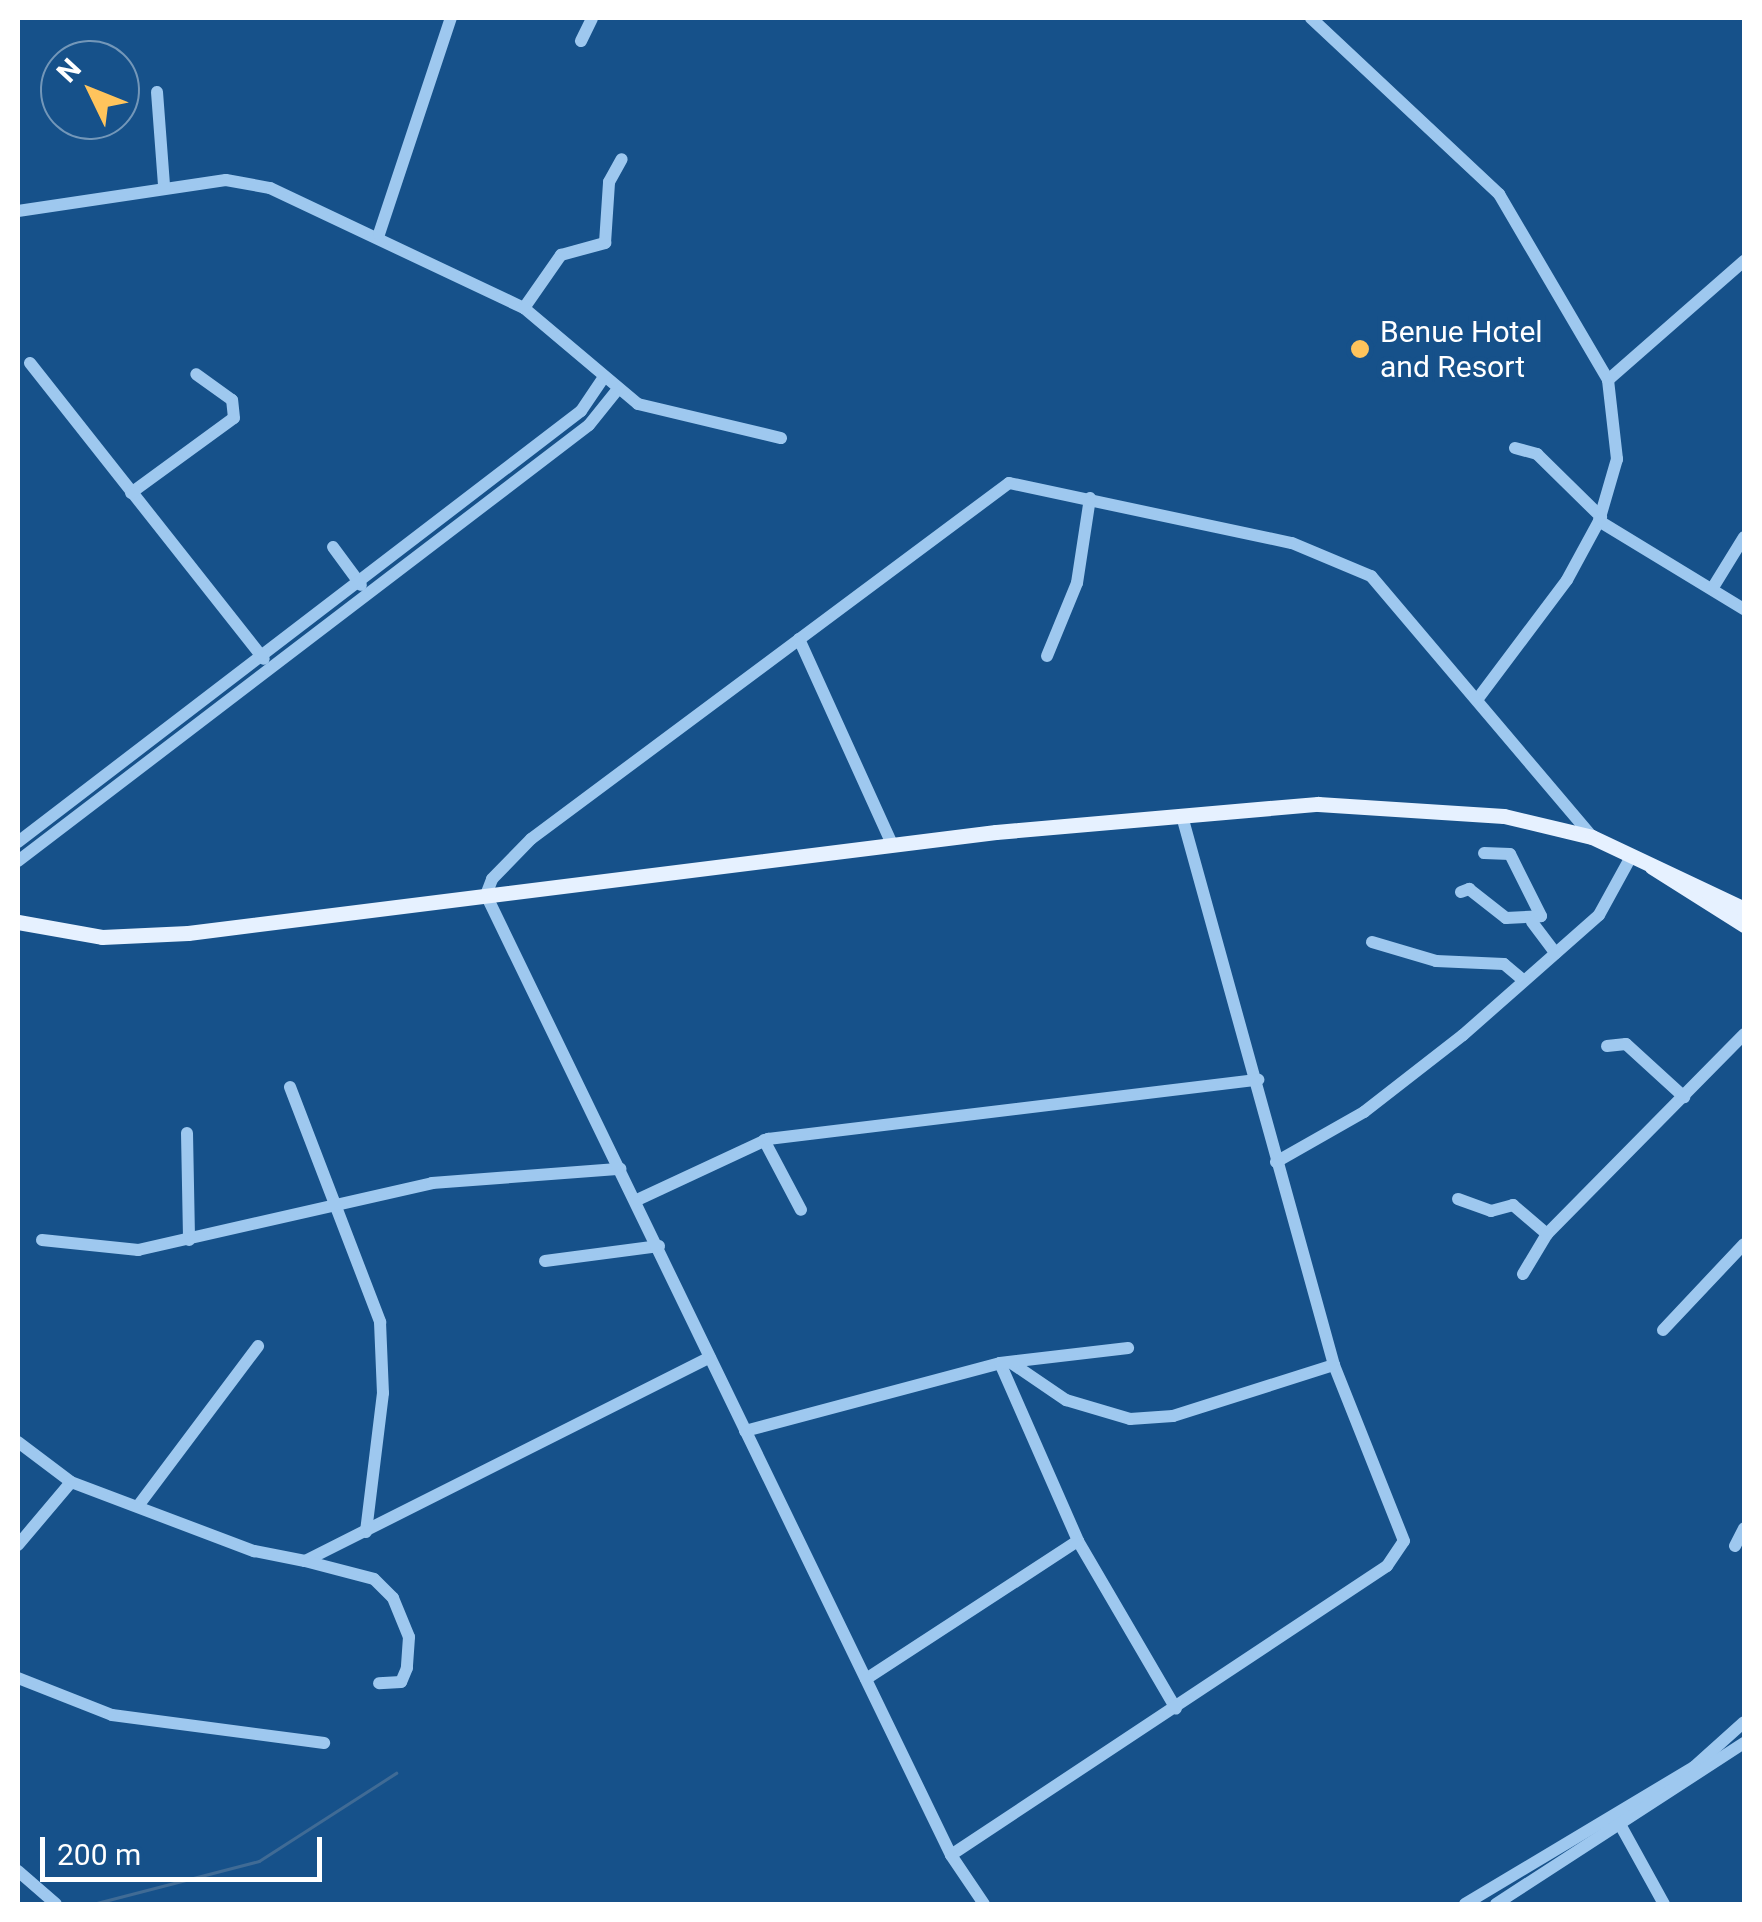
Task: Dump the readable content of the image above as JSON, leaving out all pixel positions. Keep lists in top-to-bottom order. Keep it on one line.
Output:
{"places":["Benue Hotel and Resort"],"scale_bar":"200 m","north":"top left"}
